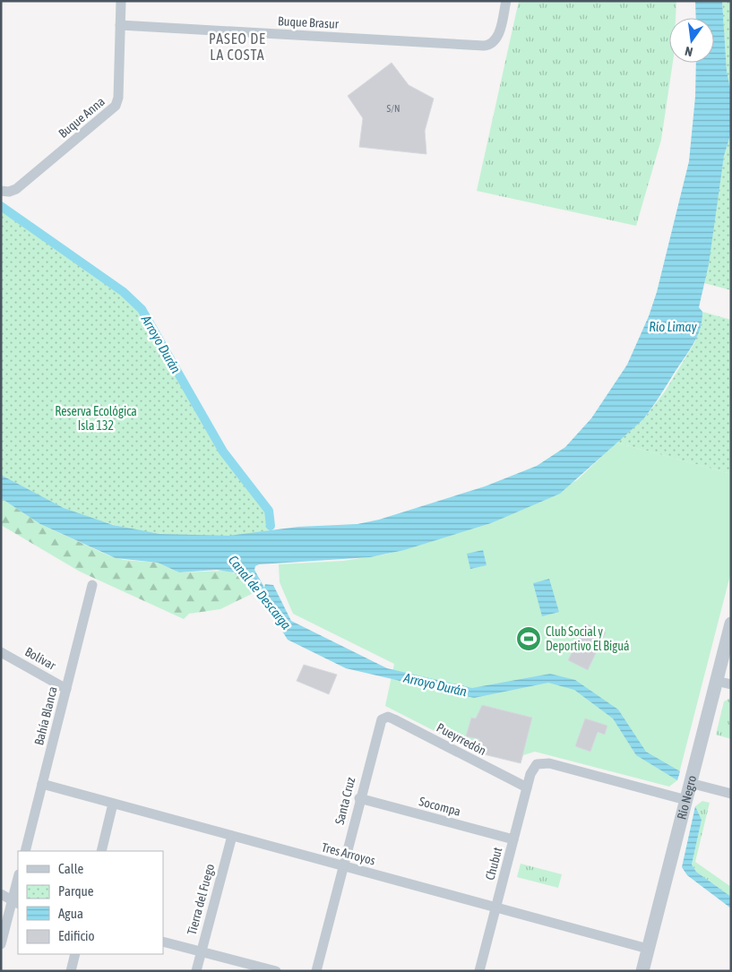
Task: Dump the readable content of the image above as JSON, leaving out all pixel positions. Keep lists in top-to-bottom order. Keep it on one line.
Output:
{"streets":{"street":["Buque Brasur","Buque Anna","Bolívar","Bahía Blanca","Pueyrredón","Río Negro","Santa Cruz","Socompa","Tres Arroyos","Chubut","Tierra del Fuego"]},"crossings":[["Buque Brasur","Buque Anna"],["Bolívar","Bahía Blanca"],["Bahía Blanca","Tres Arroyos"],["Pueyrredón","Santa Cruz"],["Pueyrredón","Chubut"],["Río Negro","Tres Arroyos"],["Río Negro","Chubut"],["Santa Cruz","Socompa"],["Santa Cruz","Tres Arroyos"],["Socompa","Chubut"],["Tres Arroyos","Chubut"],["Tres Arroyos","Tierra del Fuego"]],"districts":["PASEO DE LA COSTA"],"water":["Río Limay","Arroyo Durán","Canal de Descarga"],"parks":["Reserva Ecológica Isla 132"],"places":{"sports":["Club Social y Deportivo El Biguá"]},"house_numbers":["S/N"],"legend":["Calle","Parque","Agua","Edificio"],"north":"bottom"}
